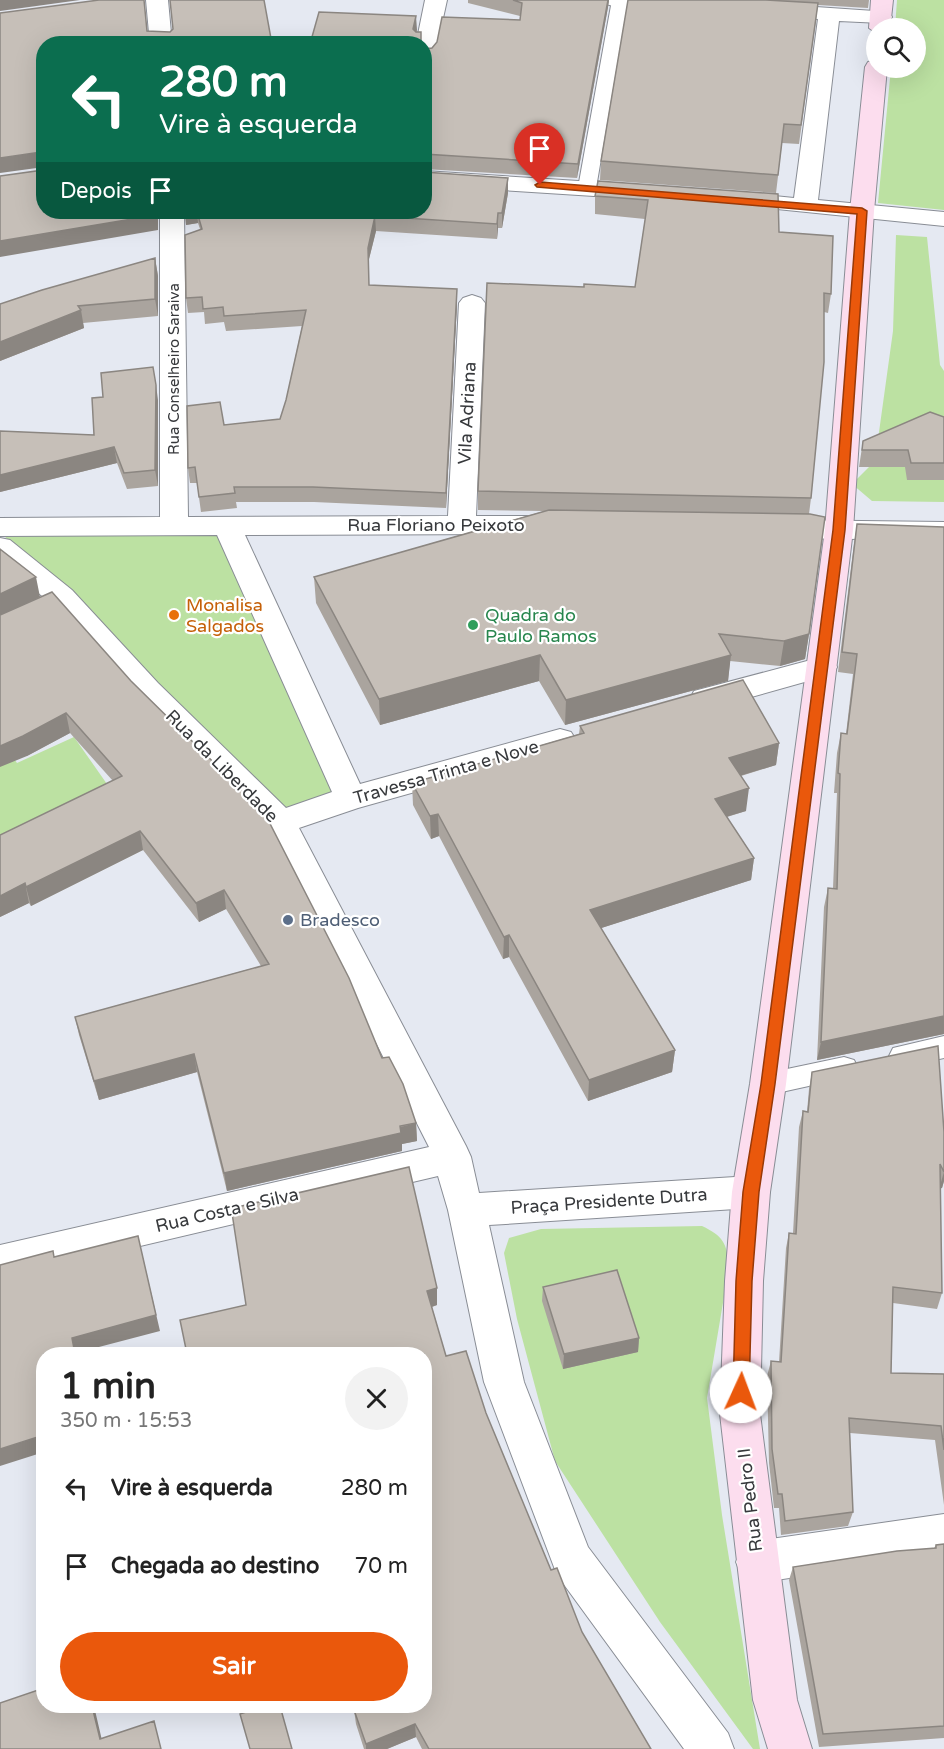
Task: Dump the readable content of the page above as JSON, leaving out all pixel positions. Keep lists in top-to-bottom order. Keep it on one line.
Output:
{"streets":{"street":["Rua Conselheiro Saraiva","Vila Adriana","Rua Floriano Peixoto","Rua da Liberdade","Travessa Trinta e Nove","Praça Presidente Dutra","Rua Costa e Silva","Rua Pedro II"]},"crossings":[["Rua Conselheiro Saraiva","Rua Floriano Peixoto"],["Vila Adriana","Rua Floriano Peixoto"],["Rua da Liberdade","Travessa Trinta e Nove"],["Rua da Liberdade","Rua Costa e Silva"],["Praça Presidente Dutra","Rua Pedro II"]],"places":["Monalisa Salgados","Quadra do Paulo Ramos","Bradesco"],"page":{"turn":["280 m","Vire à esquerda"],"then":"Depois","heading":["1 min","350 m · 15:53"],"list":[{"name":"Vire à esquerda","value":"280 m"},{"name":"Chegada ao destino","value":"70 m"}],"buttons":"Sair"}}
